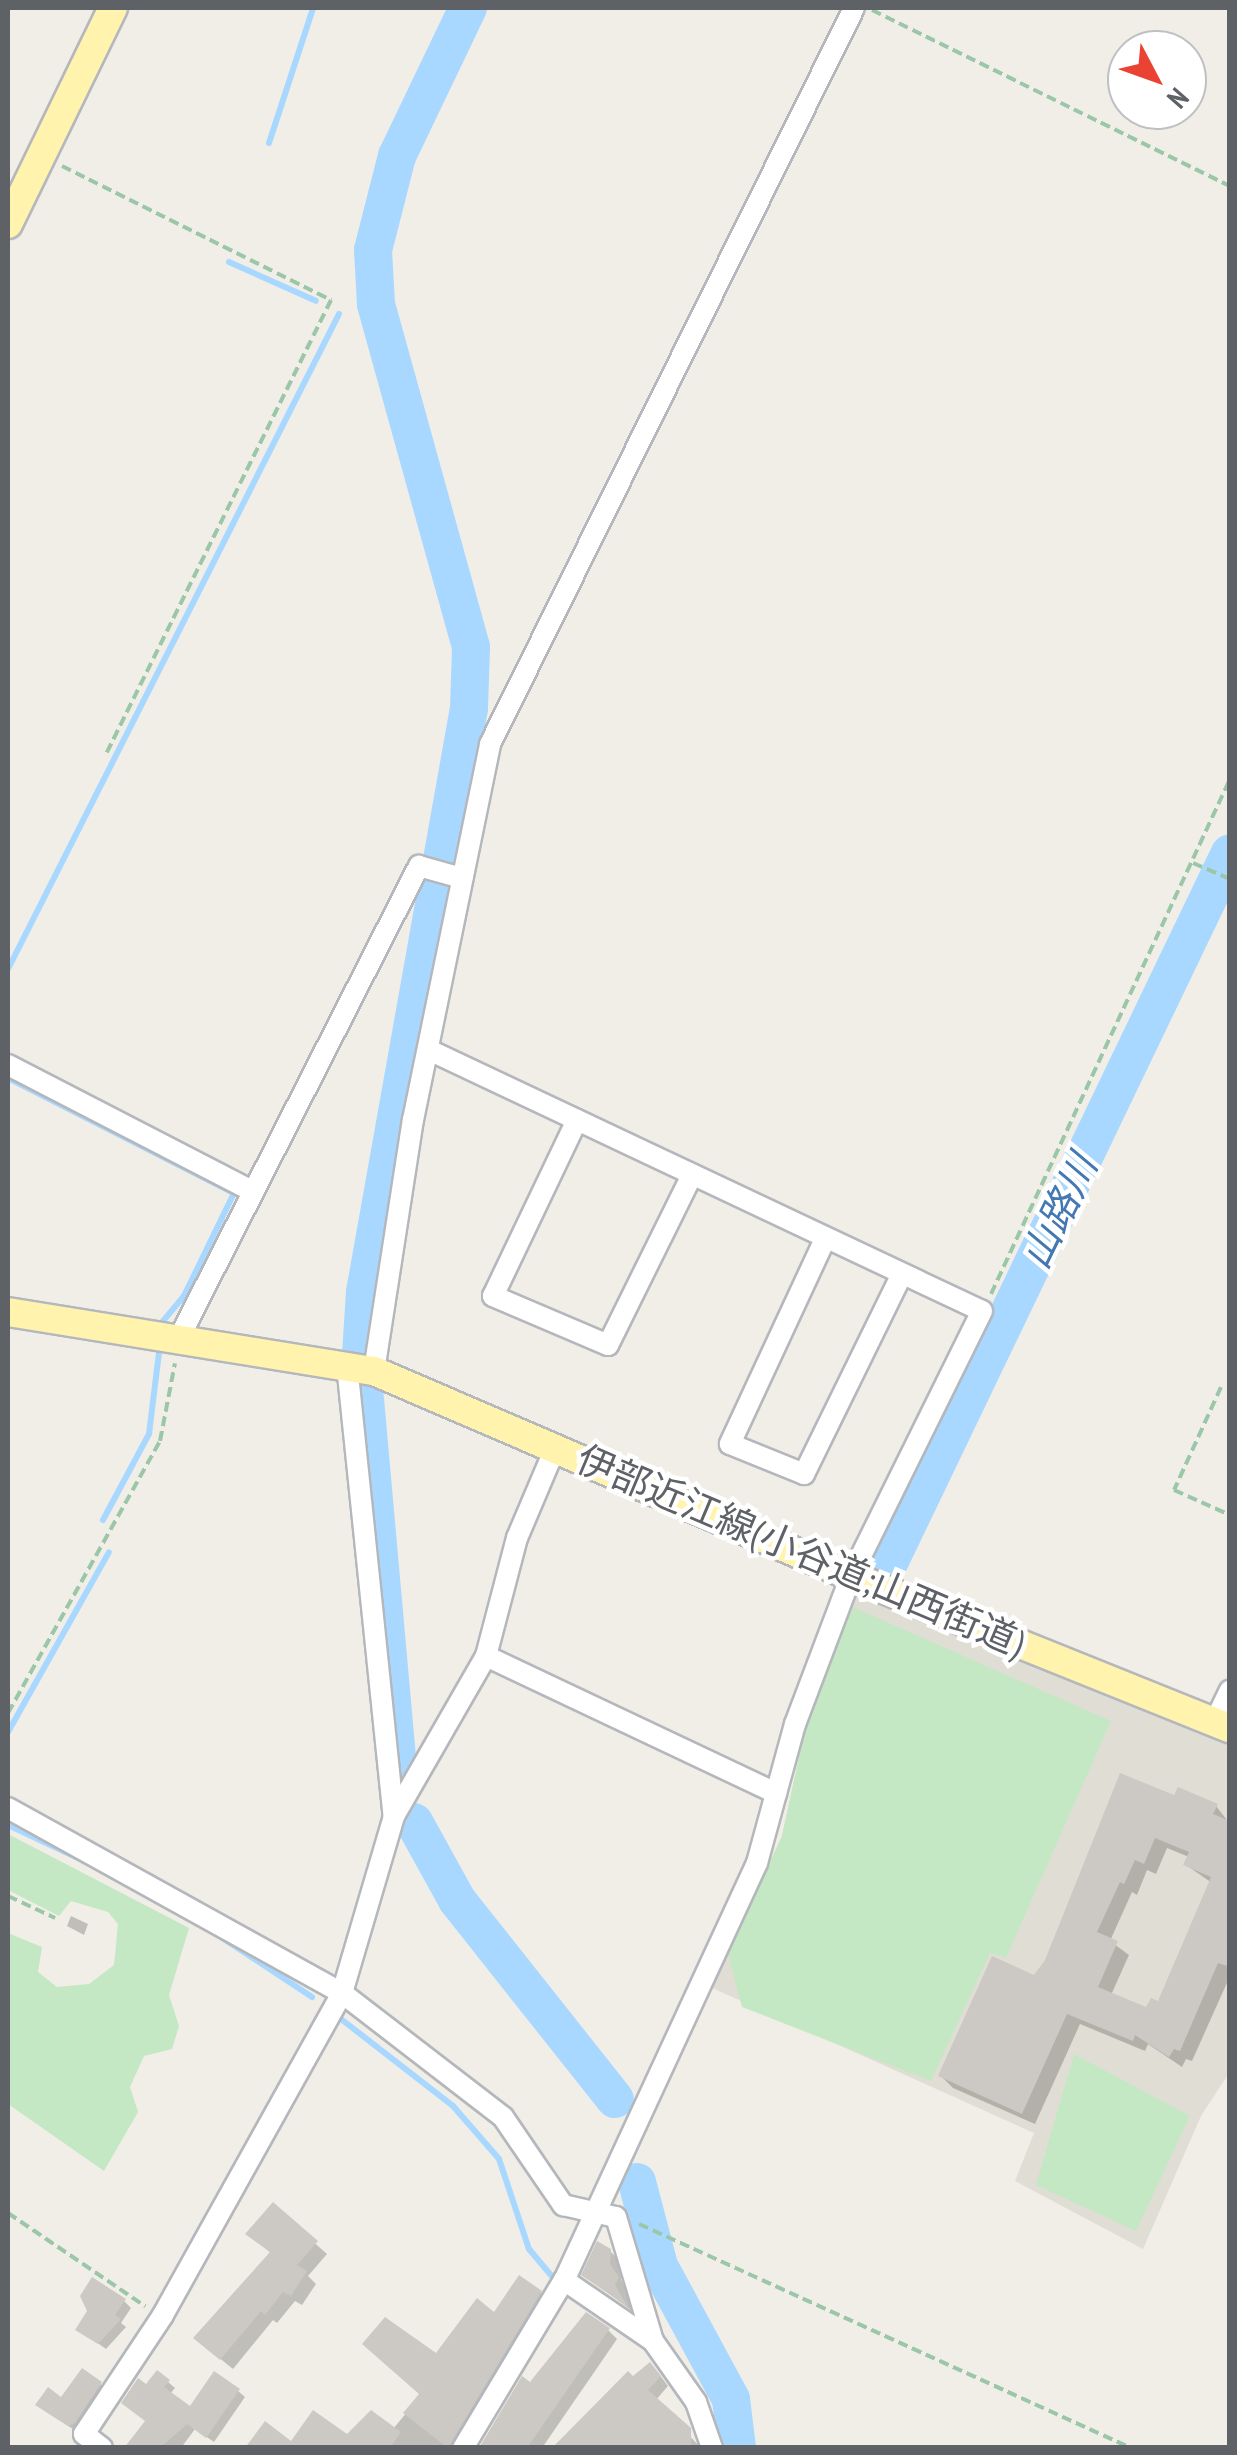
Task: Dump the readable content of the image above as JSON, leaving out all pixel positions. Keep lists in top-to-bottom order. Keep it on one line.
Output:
{"streets":{"main road":["伊部近江線(小谷道;山西街道)"]},"water":["山路川"],"north":"bottom right"}
